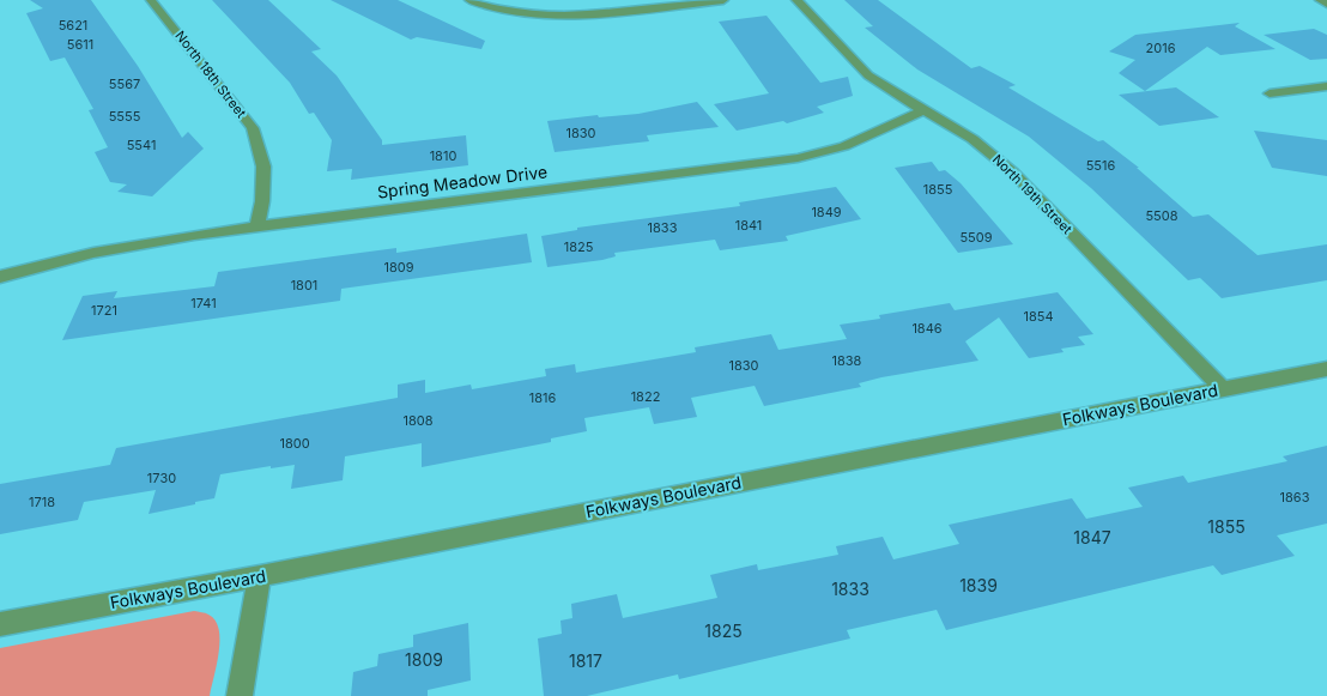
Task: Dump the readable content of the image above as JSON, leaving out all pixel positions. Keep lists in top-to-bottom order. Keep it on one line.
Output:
{"streets":{"street":["North 18th Street","Spring Meadow Drive","North 19th Street","Folkways Boulevard"]},"crossings":[["North 18th Street","Spring Meadow Drive"],["Spring Meadow Drive","North 19th Street"],["North 19th Street","Folkways Boulevard"]],"house_numbers":["5621","5611","2016","5567","5555","1830","5541","1810","5516","1855","1849","5508","1841","1833","5509","1825","1809","1801","1741","1721","1854","1846","1838","1830","1822","1816","1808","1800","1730","1863","1718","1855","1847","1839","1833","1825","1809","1817"]}
